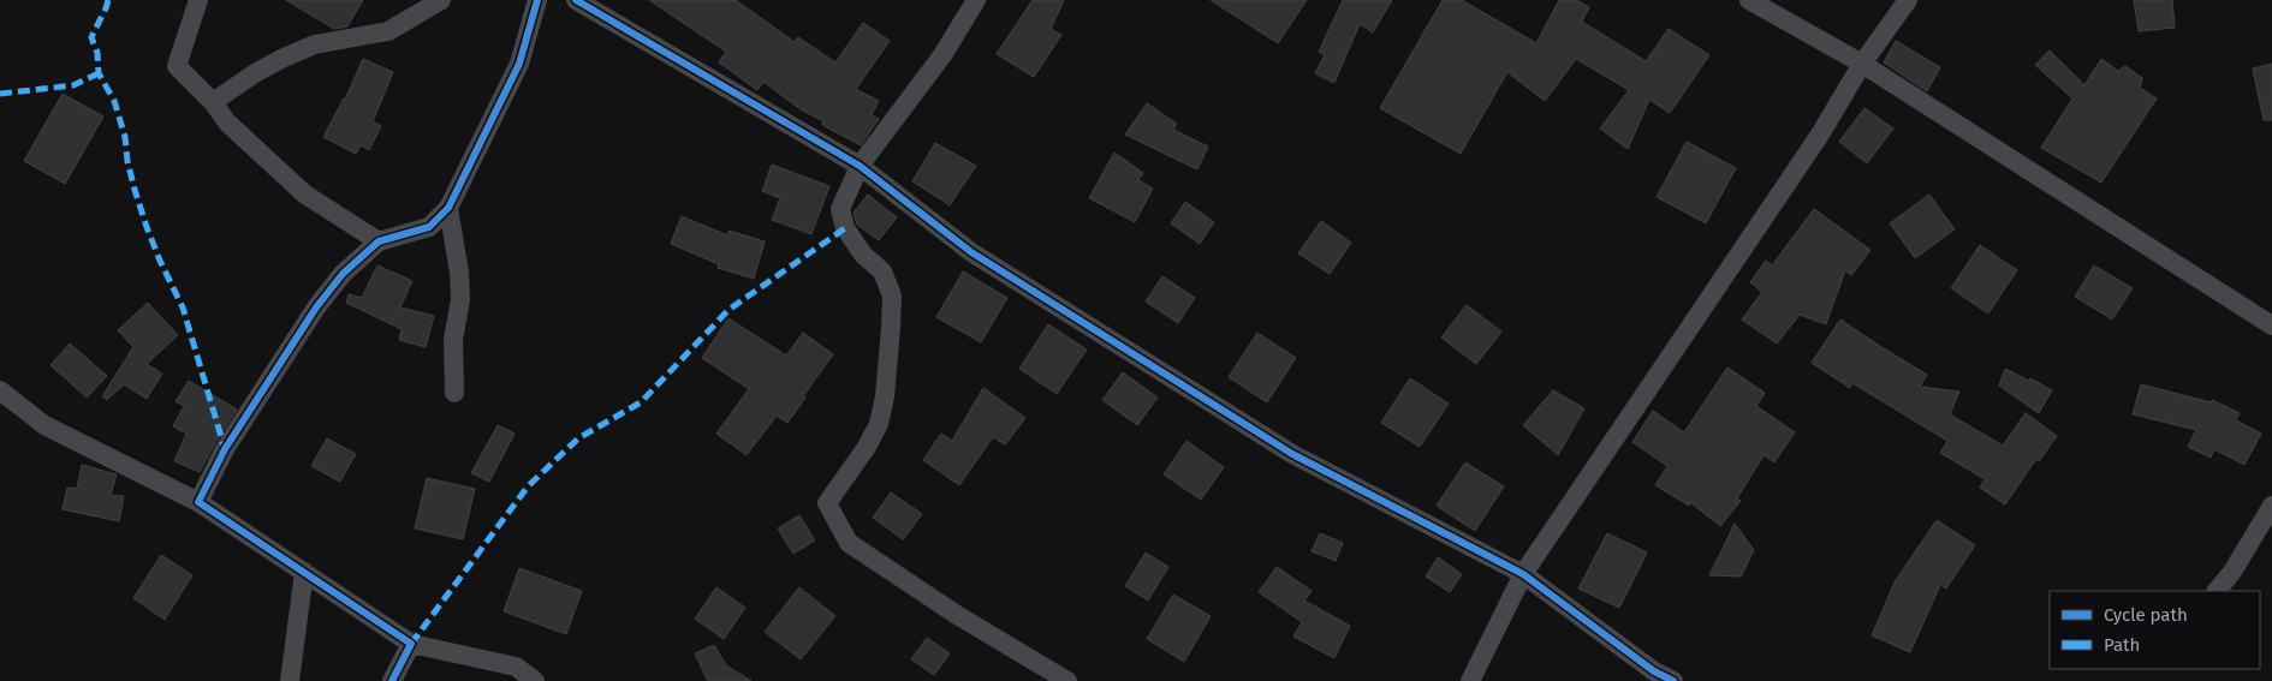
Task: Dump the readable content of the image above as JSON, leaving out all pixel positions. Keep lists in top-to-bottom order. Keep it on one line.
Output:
{"legend":["Cycle path","Path"]}
